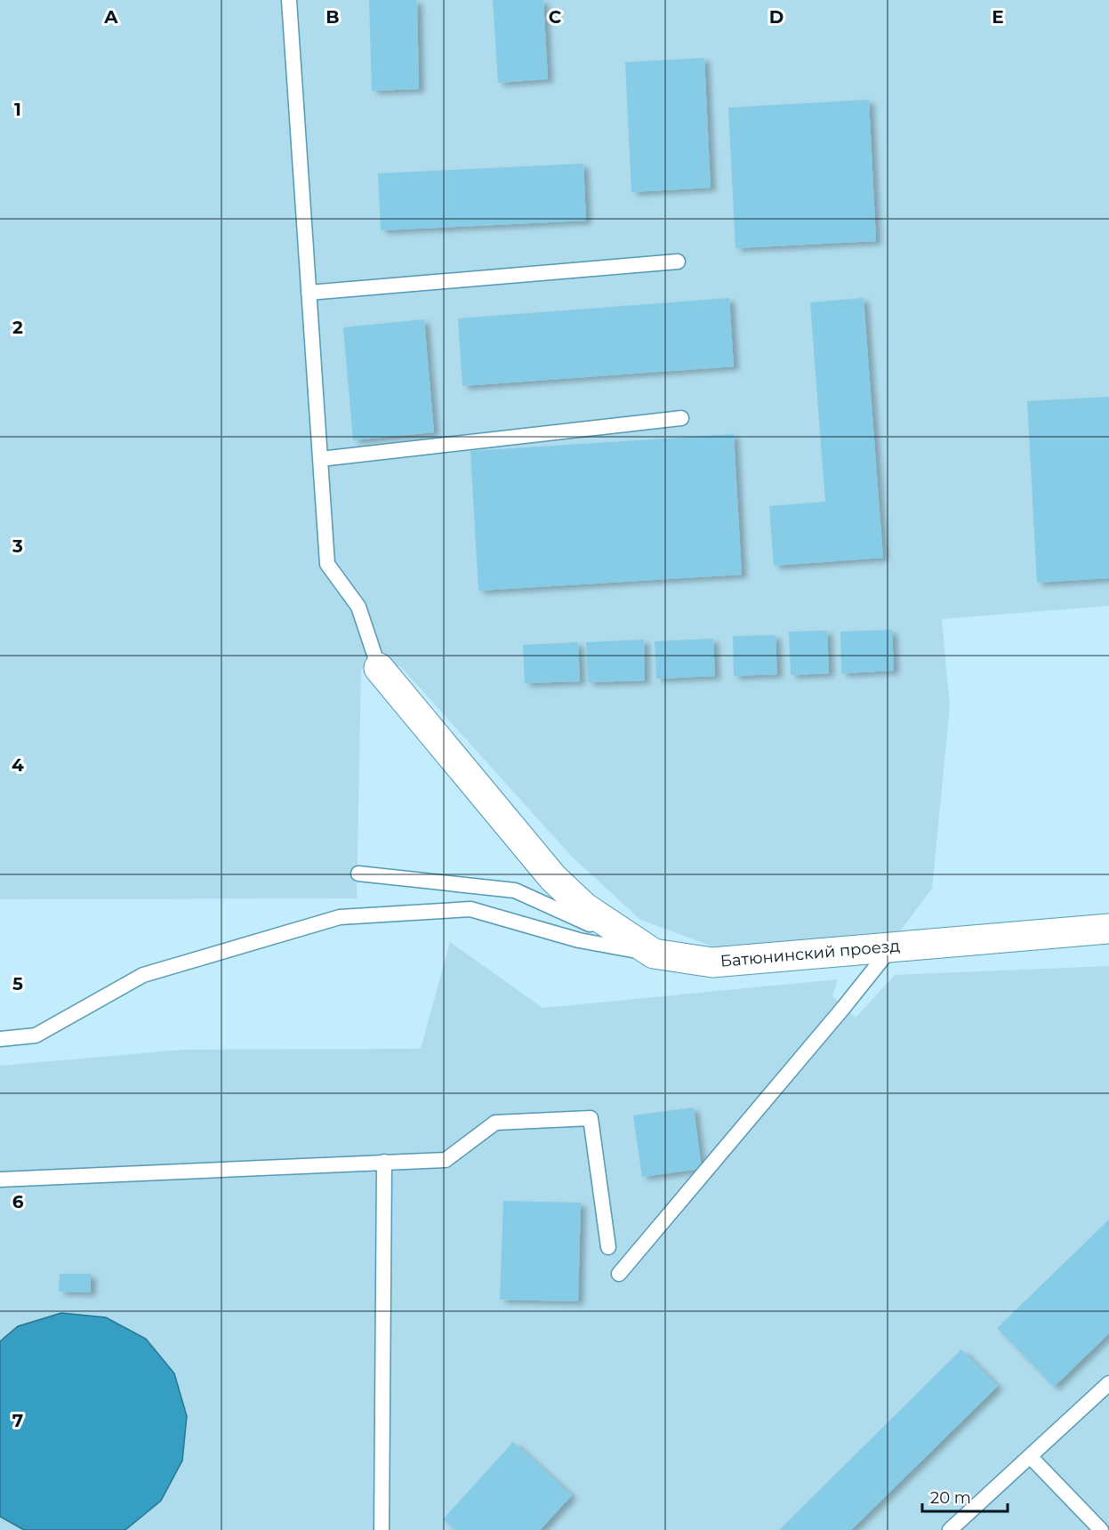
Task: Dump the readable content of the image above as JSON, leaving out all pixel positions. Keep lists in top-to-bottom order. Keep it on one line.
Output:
{"streets":{"street":["Батюнинский проезд"]},"scale_bar":"20 m","grid":{"columns":["A","B","C","D","E"],"rows":["1","2","3","4","5","6","7"]}}
